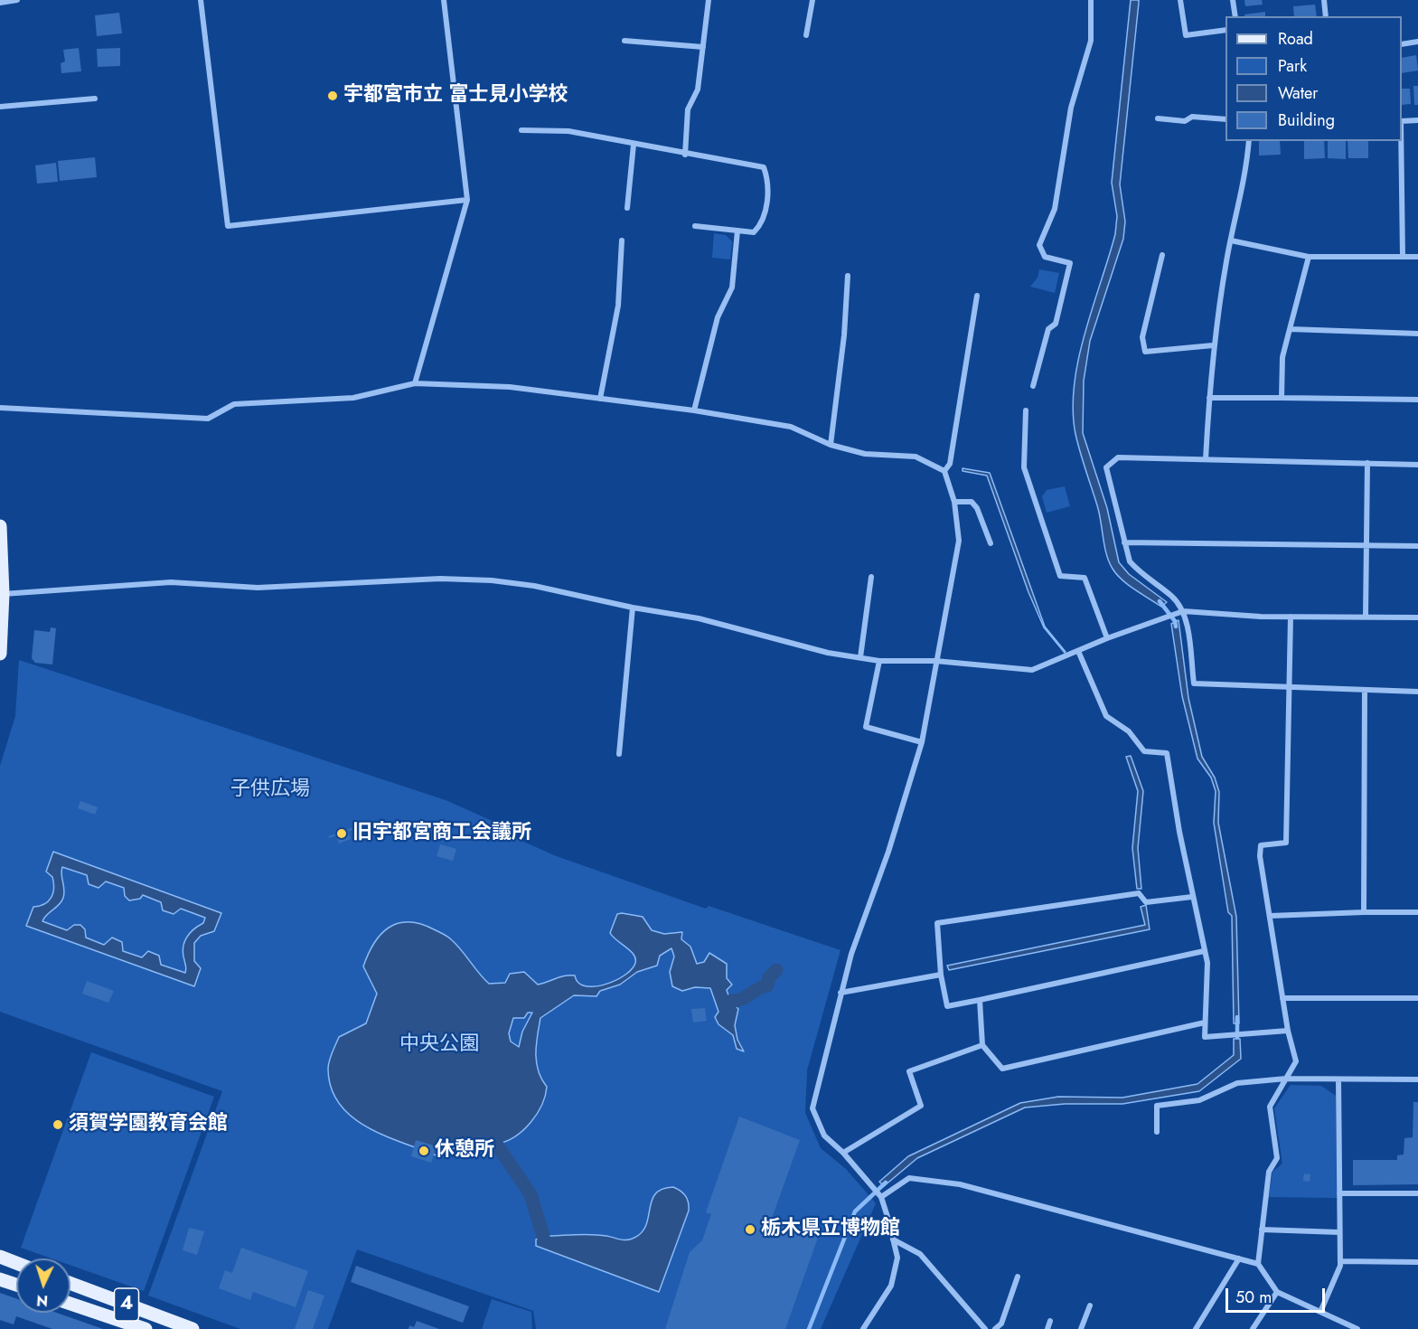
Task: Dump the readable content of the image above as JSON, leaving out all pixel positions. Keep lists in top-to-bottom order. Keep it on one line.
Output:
{"streets":{"main road":["4"]},"parks":["子供広場","中央公園"],"places":["宇都宮市立 富士見小学校","旧宇都宮商工会議所","須賀学園教育会館","休憩所","栃木県立博物館"],"legend":["Road","Park","Water","Building"],"scale_bar":"50 m","north":"bottom"}
